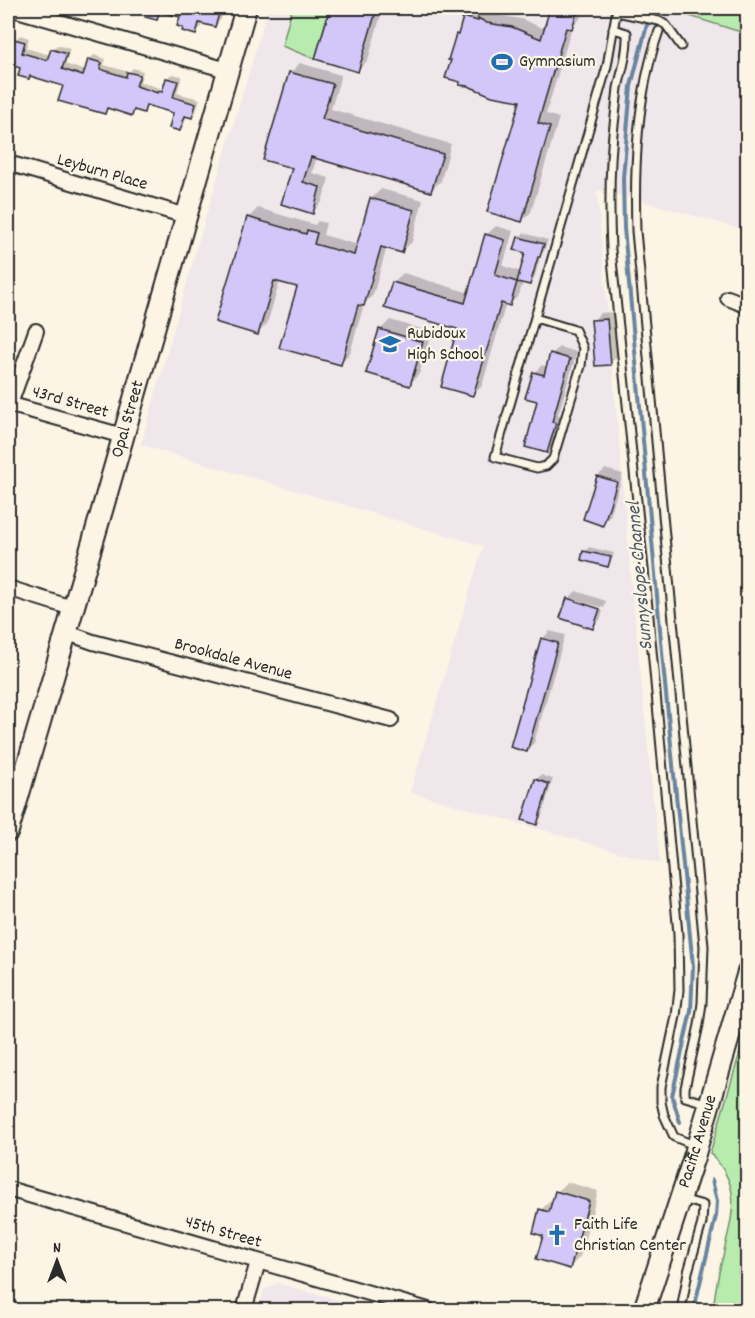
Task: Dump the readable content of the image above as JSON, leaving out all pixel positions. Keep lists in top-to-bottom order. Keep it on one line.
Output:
{"streets":{"street":["Leyburn Place","43rd Street","Opal Street","Brookdale Avenue","Pacific Avenue","45th Street"]},"crossings":[["Leyburn Place","Opal Street"],["43rd Street","Opal Street"],["Opal Street","Brookdale Avenue"]],"water":["Sunnyslope Channel"],"places":{"sports":["Gymnasium"],"school or university":["Rubidoux High School"],"church":["Faith Life Christian Center"]},"north":"top"}
